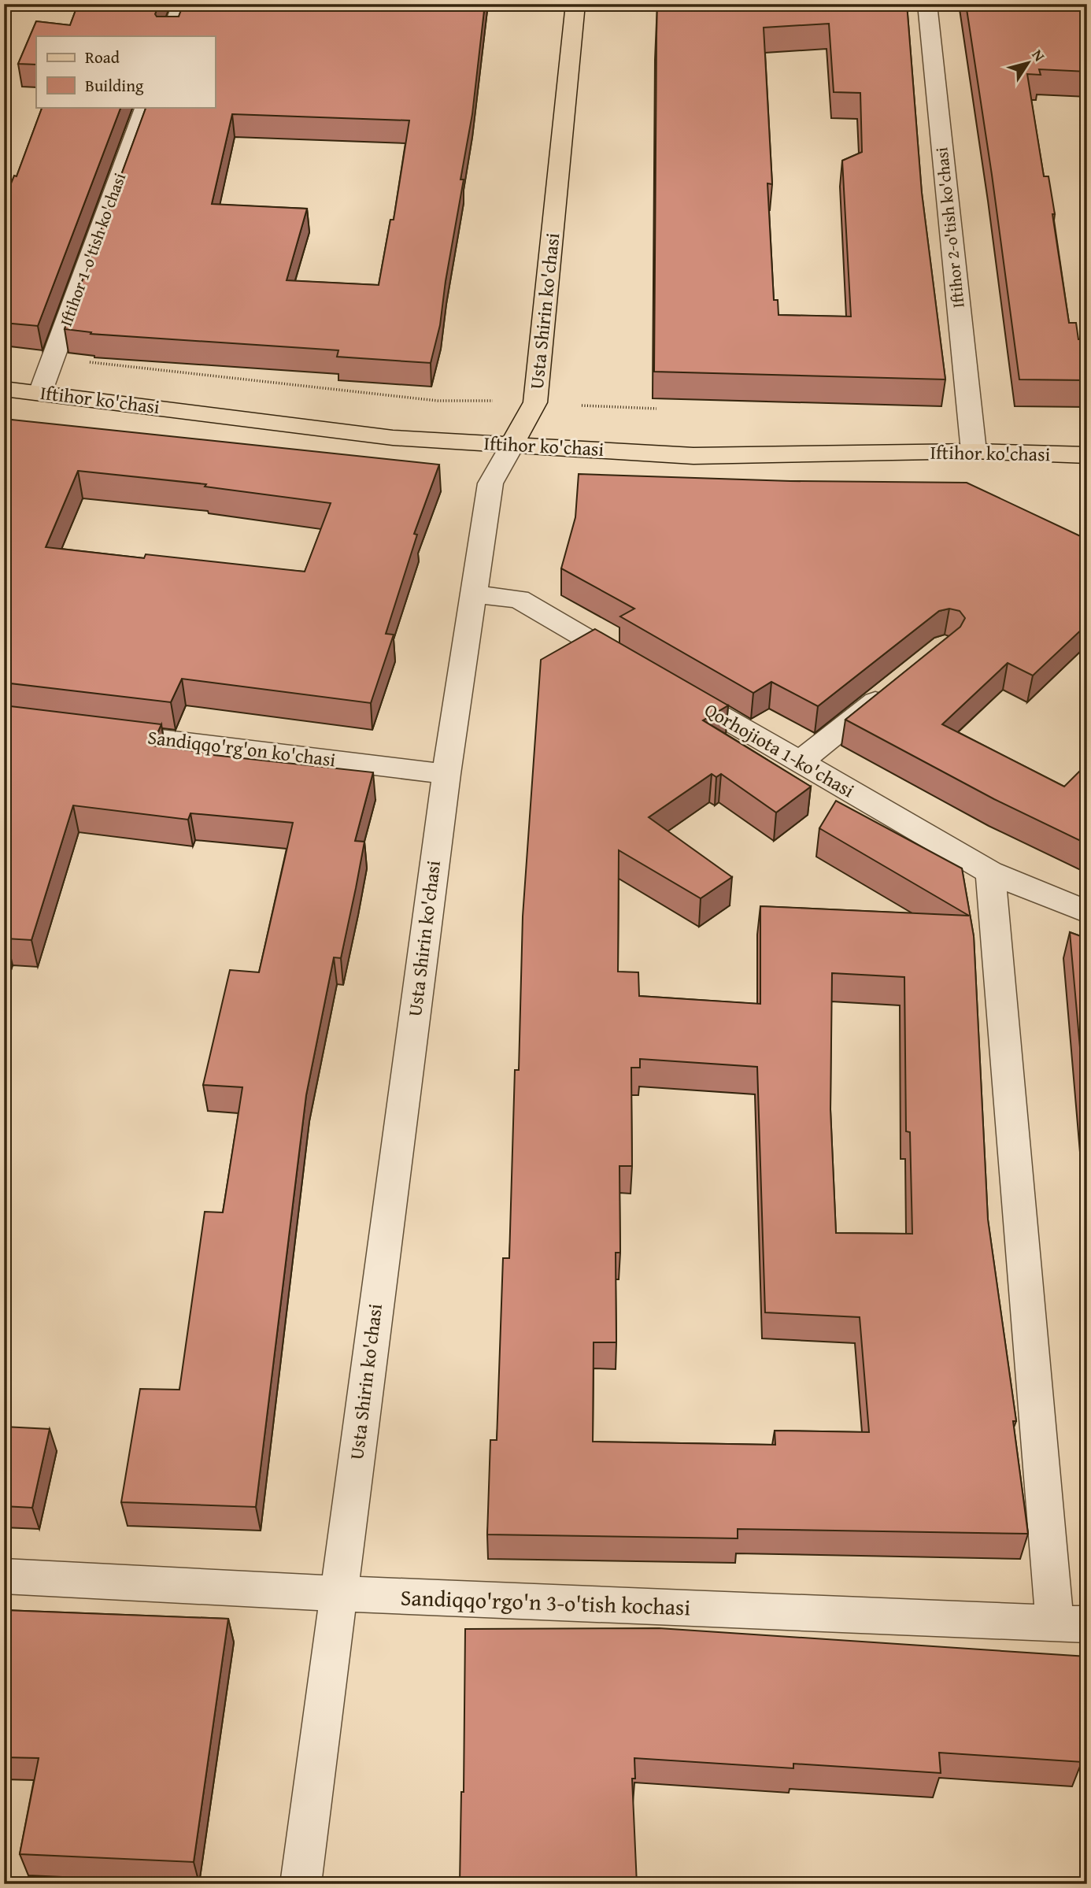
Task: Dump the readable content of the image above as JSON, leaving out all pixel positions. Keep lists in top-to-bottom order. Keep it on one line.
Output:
{"streets":{"main road":["Usta Shirin ko'chasi","Iftihor ko'chasi"],"street":["Iftihor 2-o'tish ko'chasi","Iftihor 1-o'tish ko'chasi","Sandiqqo'rg'on ko'chasi","Qorhojiota 1-ko'chasi","Sandiqqo'rgo'n 3-o'tish kochasi"]},"crossings":[["Iftihor 2-o'tish ko'chasi","Iftihor ko'chasi"],["Iftihor 1-o'tish ko'chasi","Iftihor ko'chasi"],["Usta Shirin ko'chasi","Iftihor ko'chasi"],["Usta Shirin ko'chasi","Sandiqqo'rg'on ko'chasi"],["Usta Shirin ko'chasi","Sandiqqo'rgo'n 3-o'tish kochasi"]],"legend":["Road","Building"],"north":"top right"}
